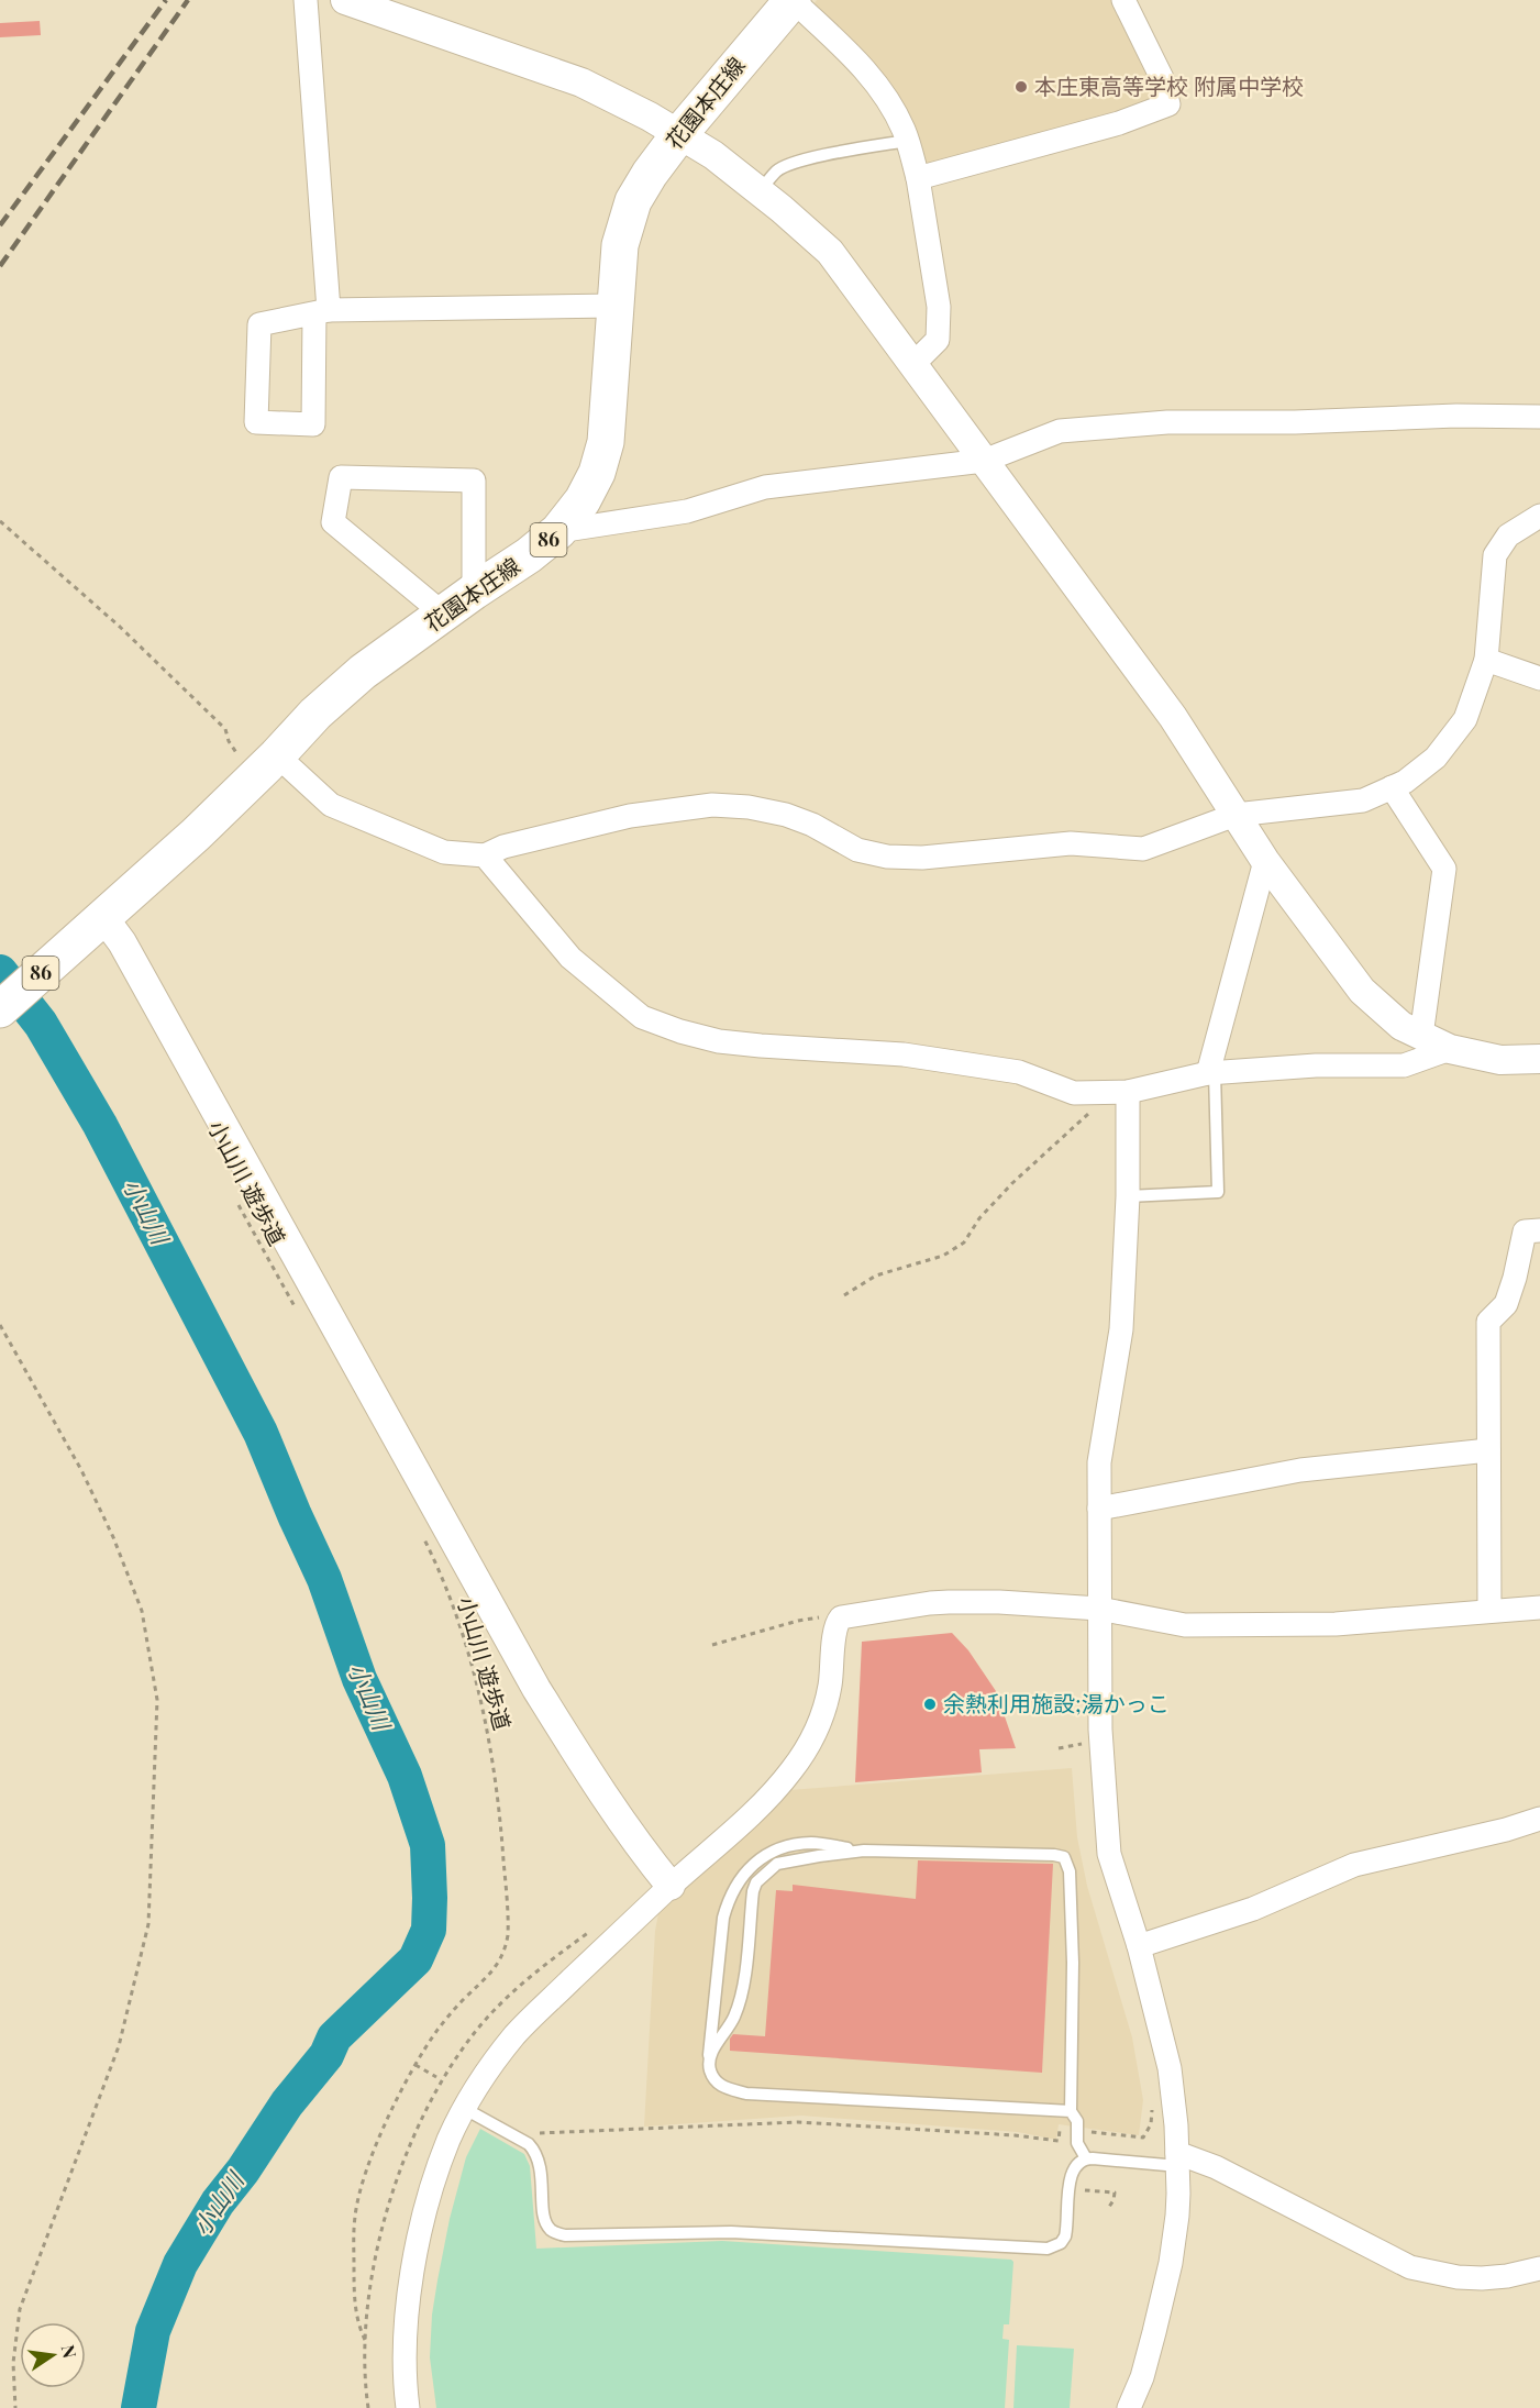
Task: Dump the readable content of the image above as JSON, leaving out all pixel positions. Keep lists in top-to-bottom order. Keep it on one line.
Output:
{"streets":{"main road":["花園本庄線","86"],"path":["小山川 遊歩道"]},"water":["小山川"],"places":["本庄東高等学校 附属中学校","余熱利用施設;湯かっこ"],"north":"right"}
